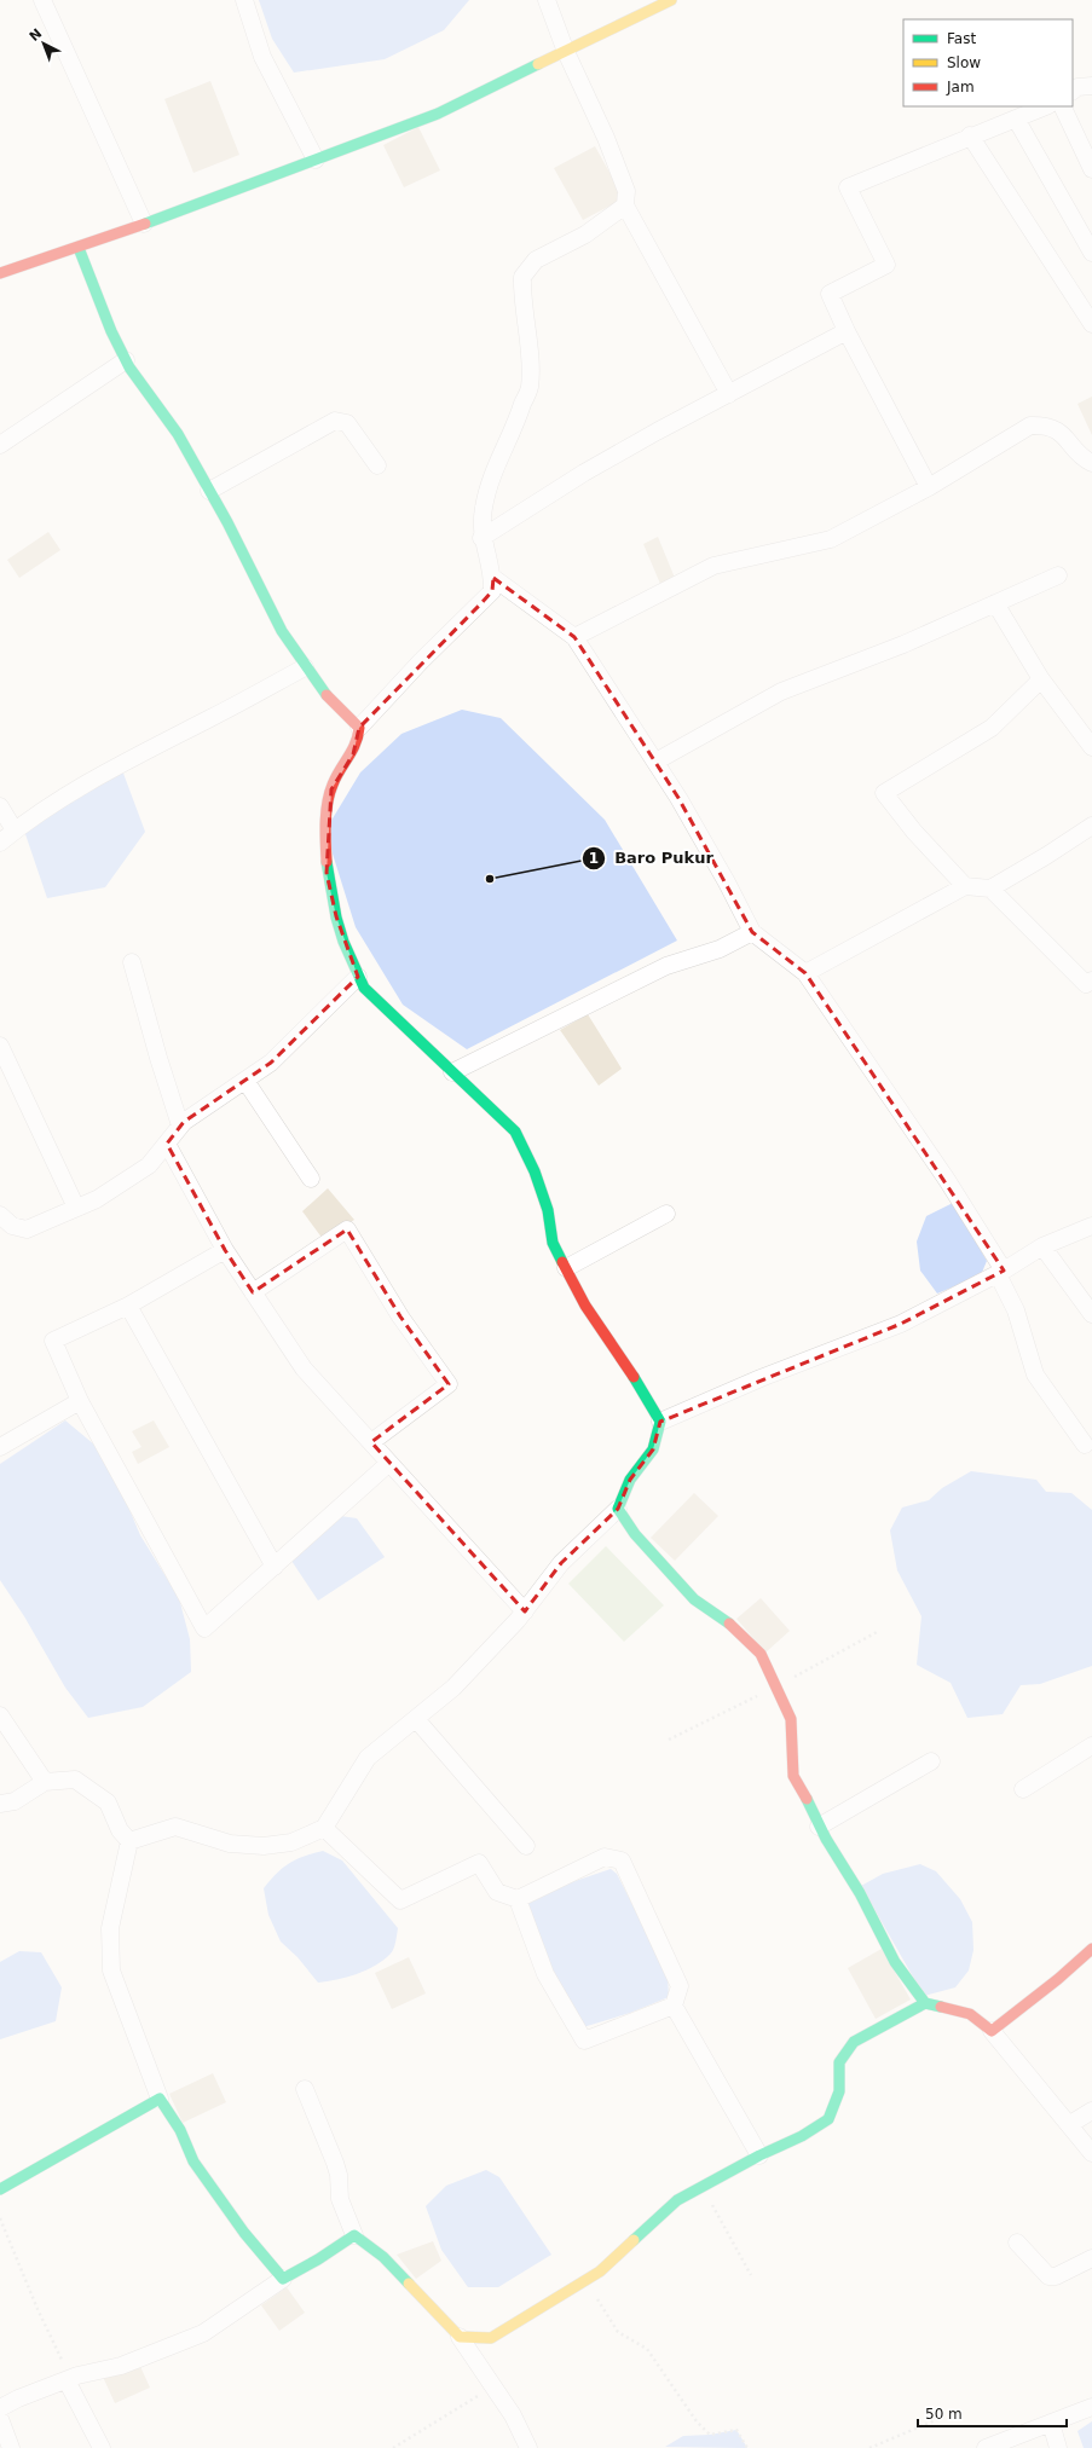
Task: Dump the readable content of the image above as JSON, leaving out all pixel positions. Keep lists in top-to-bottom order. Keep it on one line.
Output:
{"places":["Baro Pukur"],"legend":["Fast","Slow","Jam"],"scale_bar":"50 m","north":"top left"}
